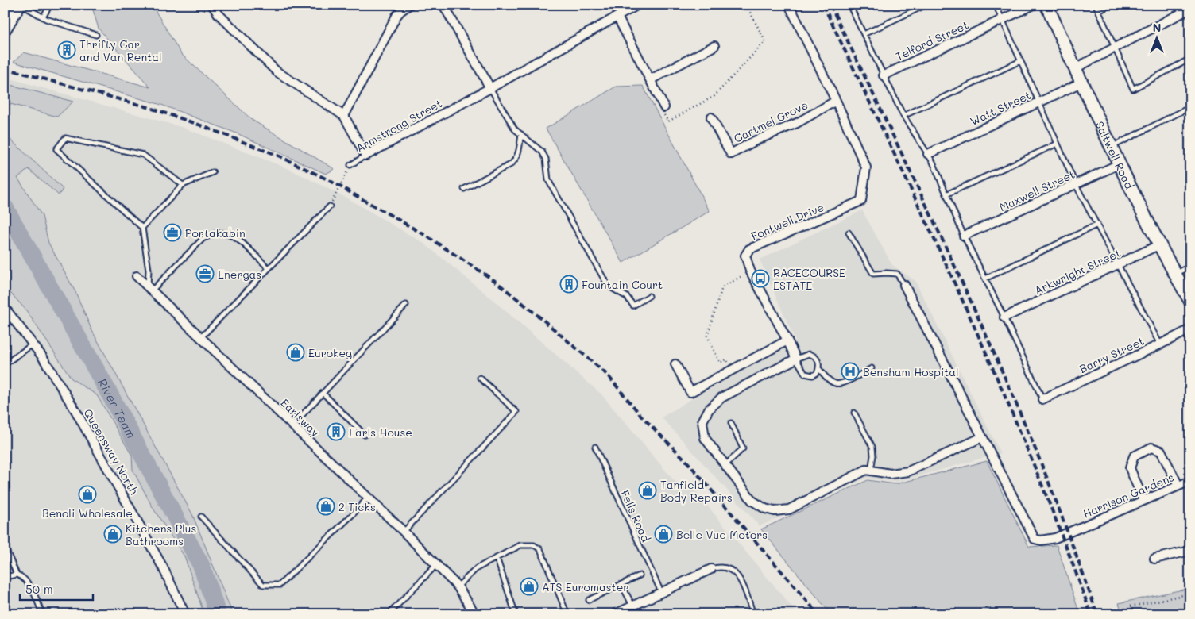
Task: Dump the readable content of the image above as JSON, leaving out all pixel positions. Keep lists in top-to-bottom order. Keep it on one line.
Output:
{"streets":{"street":["Telford Street","Watt Street","Cartmel Grove","Armstrong Street","Saltwell Road","Maxwell Street","Fontwell Drive","Arkwright Street","Barry Street","Earlsway","Queensway North","Harrison Gardens"],"lane":["Fells Road"]},"crossings":[["Watt Street","Saltwell Road"],["Cartmel Grove","Fontwell Drive"],["Saltwell Road","Maxwell Street"],["Saltwell Road","Arkwright Street"]],"water":["River Team"],"places":{"building":["Thrifty Car and Van Rental","Fountain Court","Earls House"],"office":["Portakabin","Energas"],"bus stop":["RACECOURSE ESTATE"],"shop":["Eurokeg","Tanfield Body Repairs","Benoli Wholesale","2 Ticks","Kitchens Plus Bathrooms","Belle Vue Motors","ATS Euromaster"],"hospital":["Bensham Hospital"]},"scale_bar":"50 m","north":"top"}
